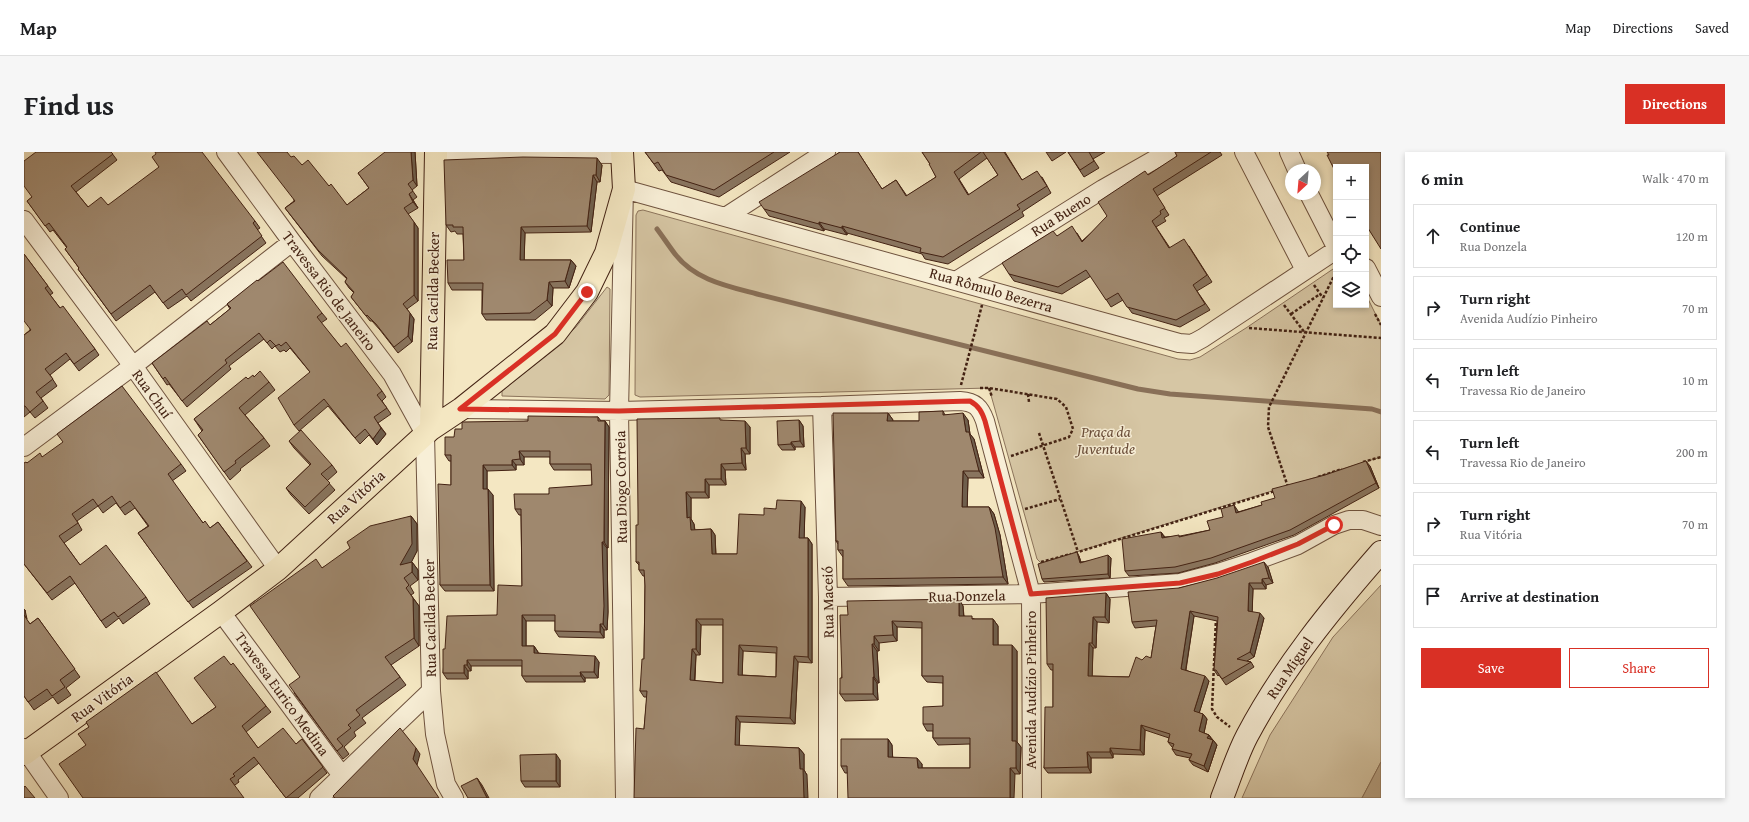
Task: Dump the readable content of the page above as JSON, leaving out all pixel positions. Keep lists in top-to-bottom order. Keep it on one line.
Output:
{"streets":{"main road":["Rua Cacilda Becker","Rua Diogo Correia","Rua Vitória","Rua Miguel"],"street":["Rua Bueno","Rua Rômulo Bezerra","Travessa Rio de Janeiro","Rua Chuí","Rua Donzela","Rua Maceió","Avenida Audízio Pinheiro","Travessa Eurico Medina"]},"crossings":[["Rua Bueno","Rua Rômulo Bezerra"],["Rua Rômulo Bezerra","Rua Diogo Correia"],["Rua Rômulo Bezerra","Rua Vitória"],["Travessa Rio de Janeiro","Rua Cacilda Becker"],["Travessa Rio de Janeiro","Rua Vitória"],["Rua Cacilda Becker","Rua Vitória"],["Rua Chuí","Rua Vitória"],["Rua Diogo Correia","Rua Vitória"],["Rua Vitória","Travessa Eurico Medina"],["Rua Donzela","Rua Maceió"],["Rua Donzela","Avenida Audízio Pinheiro"],["Rua Maceió","Avenida Audízio Pinheiro"]],"parks":["Praça da Juventude"],"north":"bottom left","page":{"header":"Map","nav":["Map","Directions","Saved"],"title":"Find us","buttons":["Directions",["Save","Share"]],"heading":["6 min","Walk · 470 m"],"map_buttons":["+","−"],"list":[["Continue","Rua Donzela","120 m"],["Turn right","Avenida Audízio Pinheiro","70 m"],["Turn left","Travessa Rio de Janeiro","10 m"],["Turn left","Travessa Rio de Janeiro","200 m"],["Turn right","Rua Vitória","70 m"],"Arrive at destination"]}}
